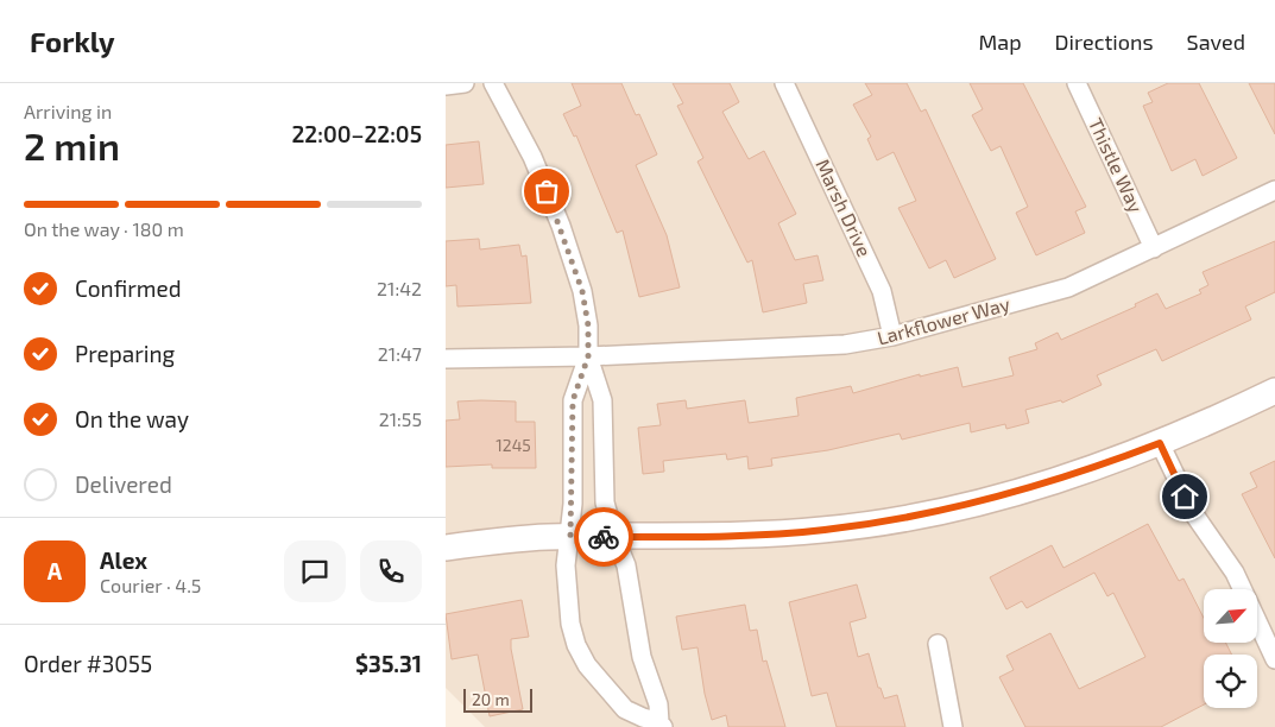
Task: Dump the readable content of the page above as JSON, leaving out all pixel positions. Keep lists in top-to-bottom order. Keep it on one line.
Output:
{"streets":{"street":["Thistle Way","Marsh Drive","Larkflower Way"]},"crossings":[["Thistle Way","Larkflower Way"],["Marsh Drive","Larkflower Way"]],"house_numbers":["1245"],"scale_bar":"20 m","north":"top right","page":{"header":"Forkly","nav":["Map","Directions","Saved"],"heading":["2 min","Arriving in","22:00–22:05"],"panel":["Alex","Courier · 4.5","Order #3055","$35.31"],"bar":"On the way · 180 m","list":[["Confirmed","21:42"],["Preparing","21:47"],["On the way","21:55"],"Delivered"],"round":"A","scale":"20 m"}}
